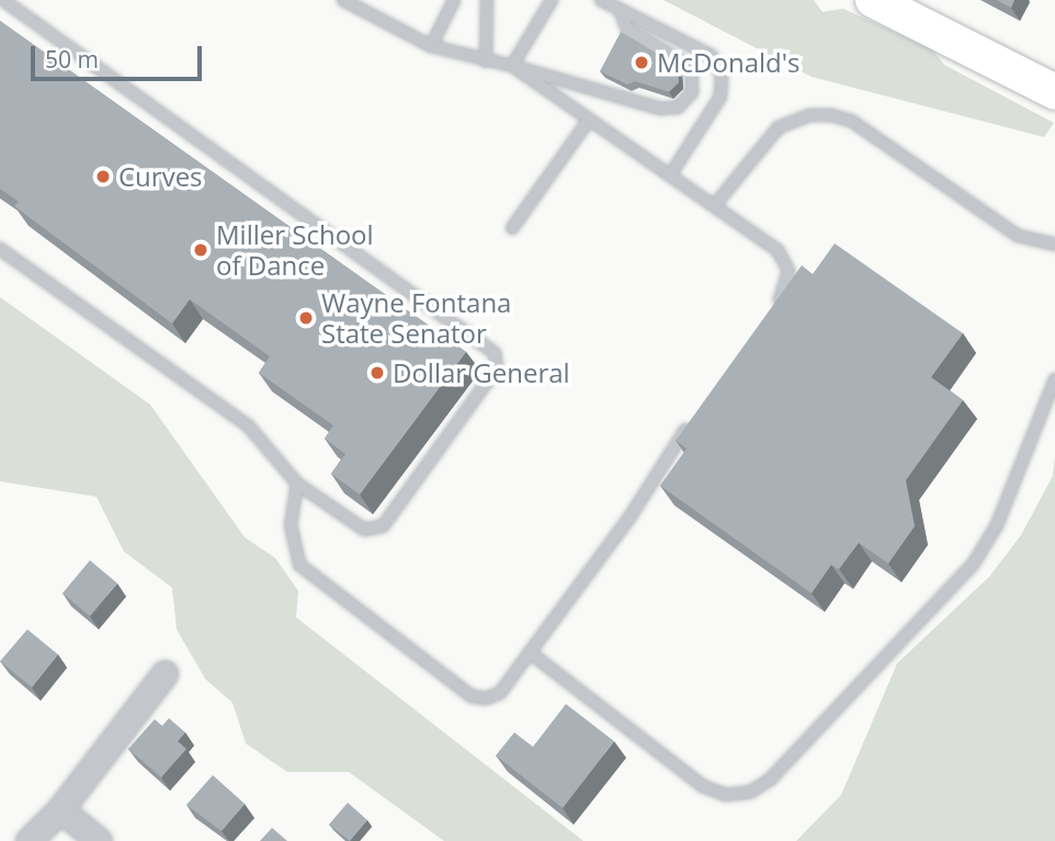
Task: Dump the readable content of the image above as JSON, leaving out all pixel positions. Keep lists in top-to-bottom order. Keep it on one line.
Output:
{"places":["McDonald's","Curves","Miller School of Dance","Wayne Fontana State Senator","Dollar General"],"scale_bar":"50 m"}
